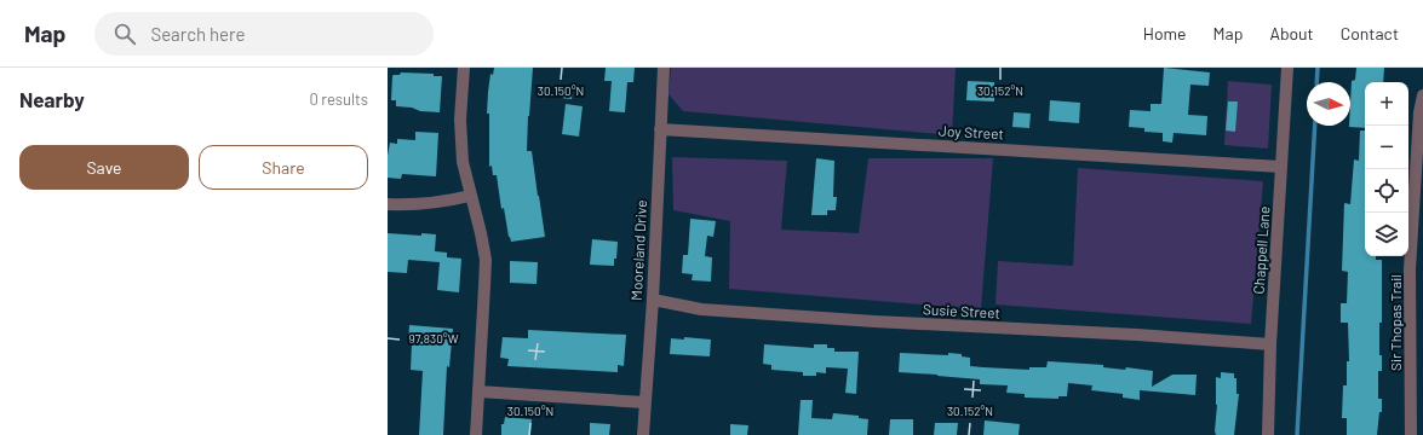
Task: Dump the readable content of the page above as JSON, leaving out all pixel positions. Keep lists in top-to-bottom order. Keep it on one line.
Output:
{"streets":{"street":["Joy Street","Mooreland Drive","Chappell Lane","Susie Street","Sir Thopas Trail"]},"crossings":[["Joy Street","Mooreland Drive"],["Joy Street","Chappell Lane"],["Mooreland Drive","Susie Street"],["Chappell Lane","Susie Street"]],"north":"right","page":{"header":"Map","search":"Search here","nav":["Home","Map","About","Contact"],"heading":["Nearby","0 results"],"map_buttons":["+","−"],"buttons":["Save","Share"]},"coordinates":["30.150°N","30.152°N","97.830°W"]}
